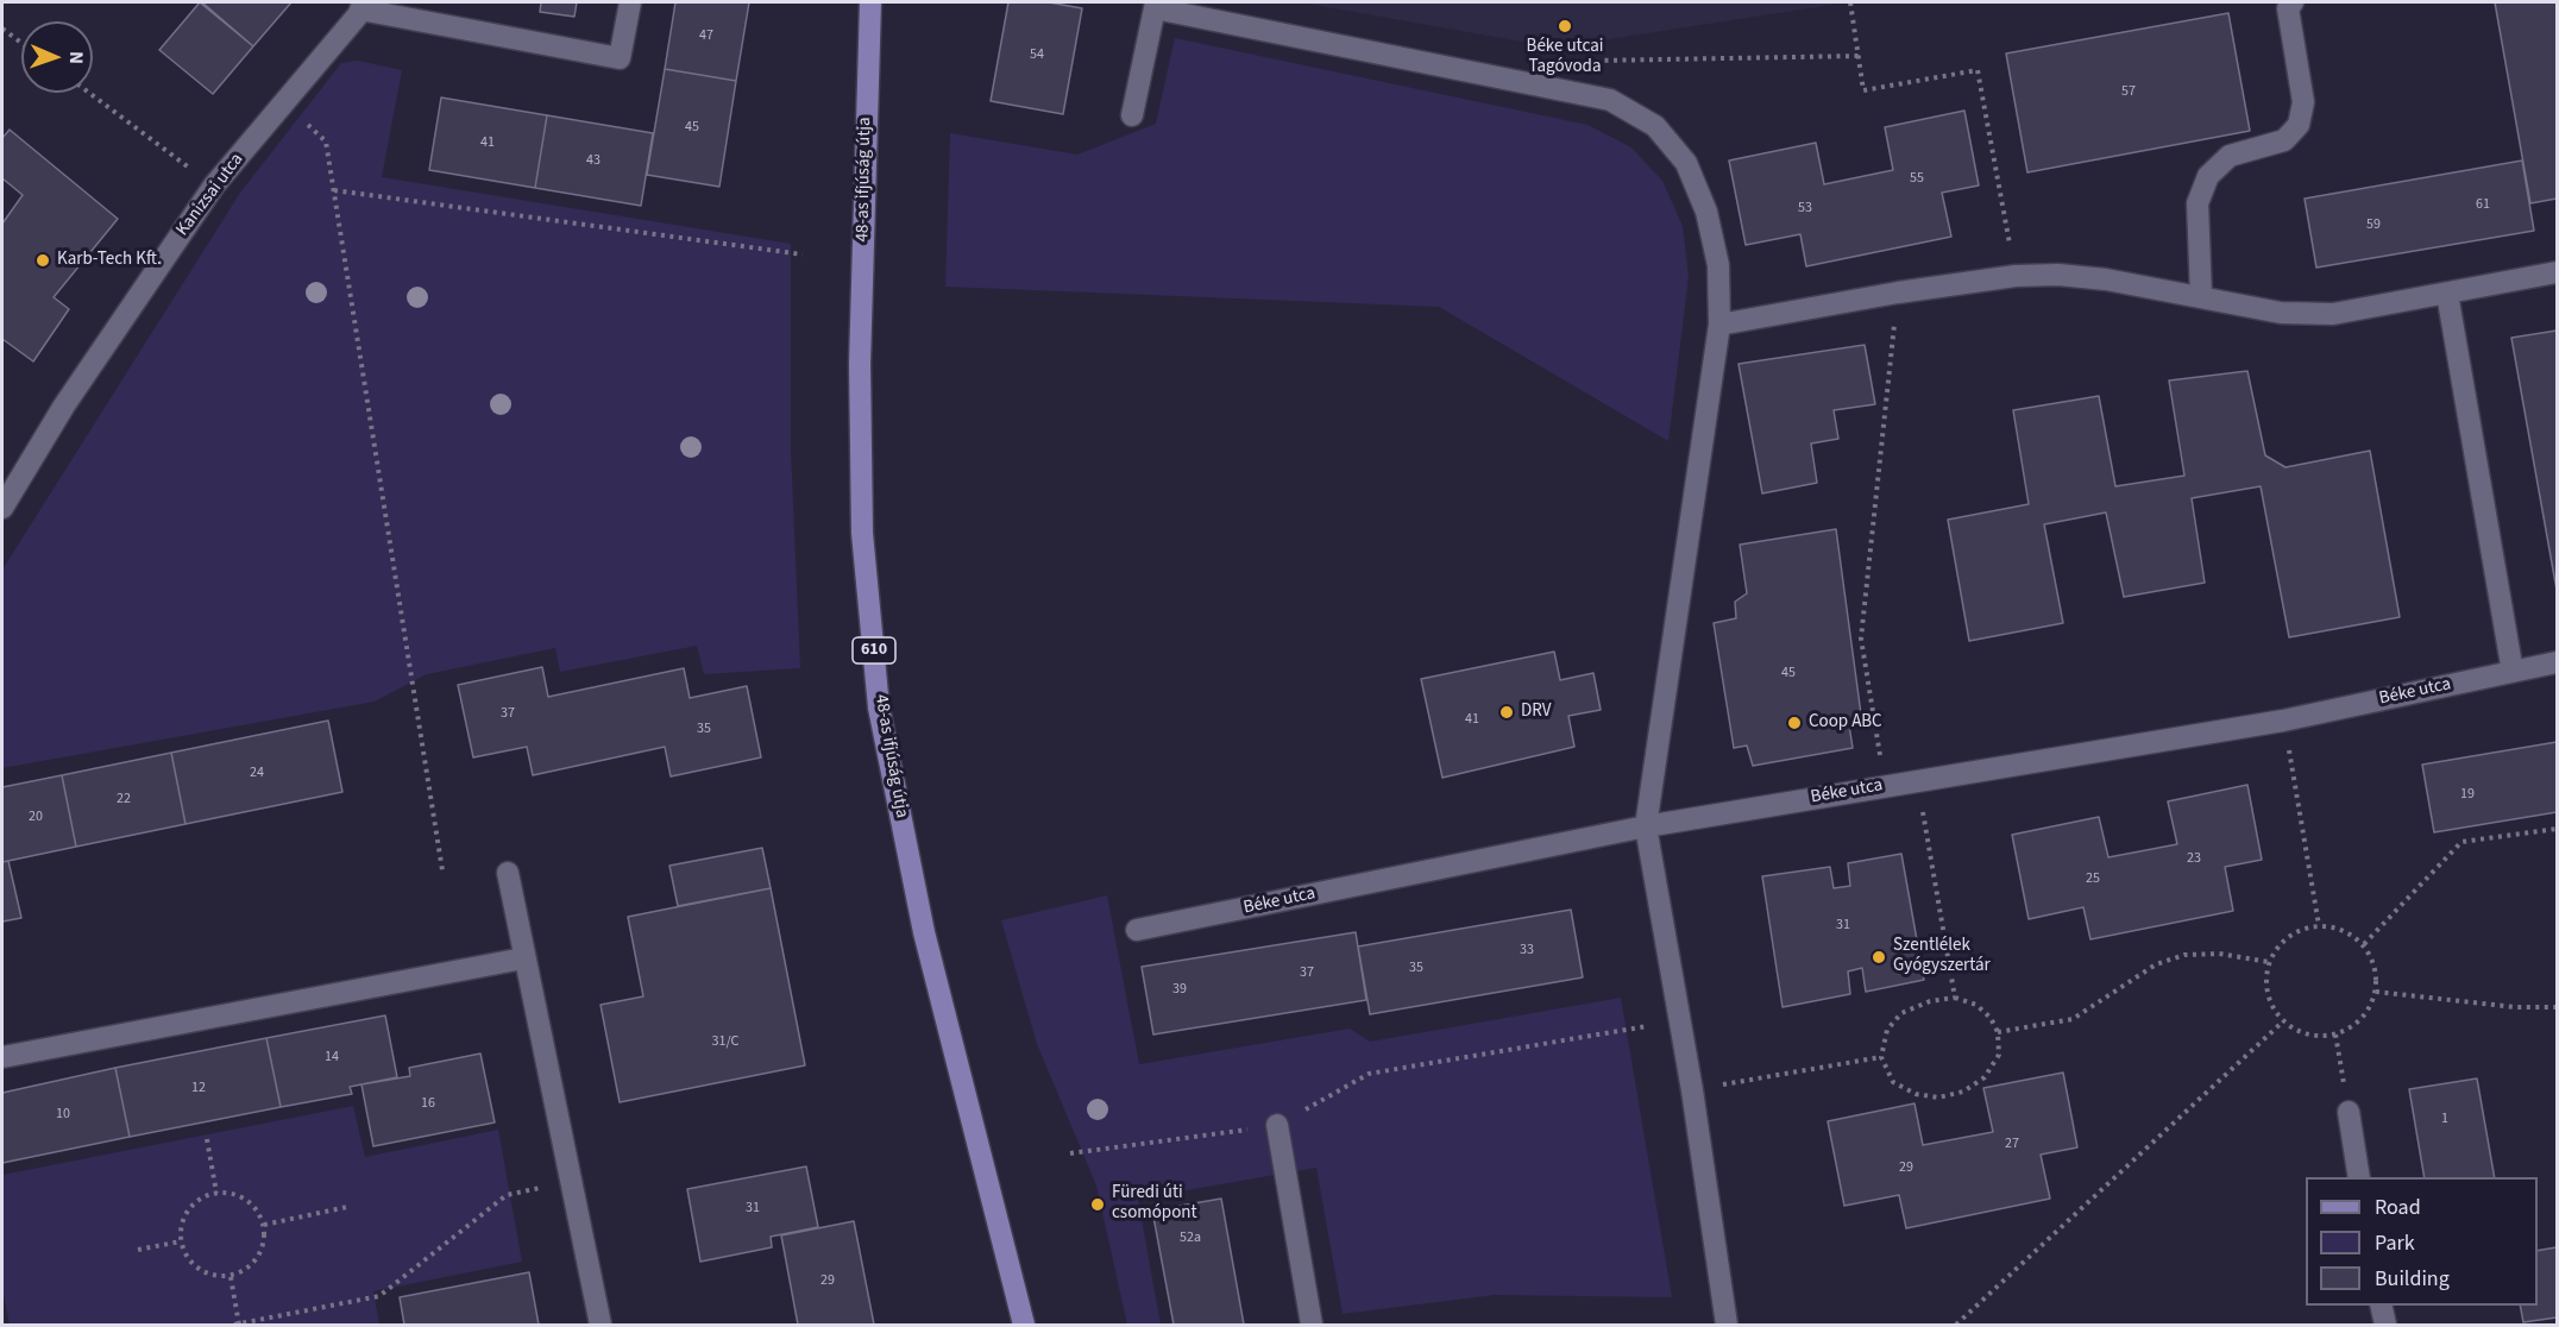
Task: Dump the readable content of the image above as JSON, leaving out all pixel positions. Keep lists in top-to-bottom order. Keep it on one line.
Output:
{"streets":{"main road":["48-as ifjúság útja","610"],"street":["Kanizsai utca","Béke utca"]},"places":["Béke utcai Tagóvoda","Karb-Tech Kft.","DRV","Coop ABC","Szentlélek Gyógyszertár","Füredi úti csomópont"],"house_numbers":["47","54","57","45","41","43","55","61","53","59","45","37","41","35","24","19","22","20","23","25","31","33","35","37","39","31/C","14","12","16","10","1","27","29","31","52a","29"],"legend":["Road","Park","Building"],"north":"right"}
